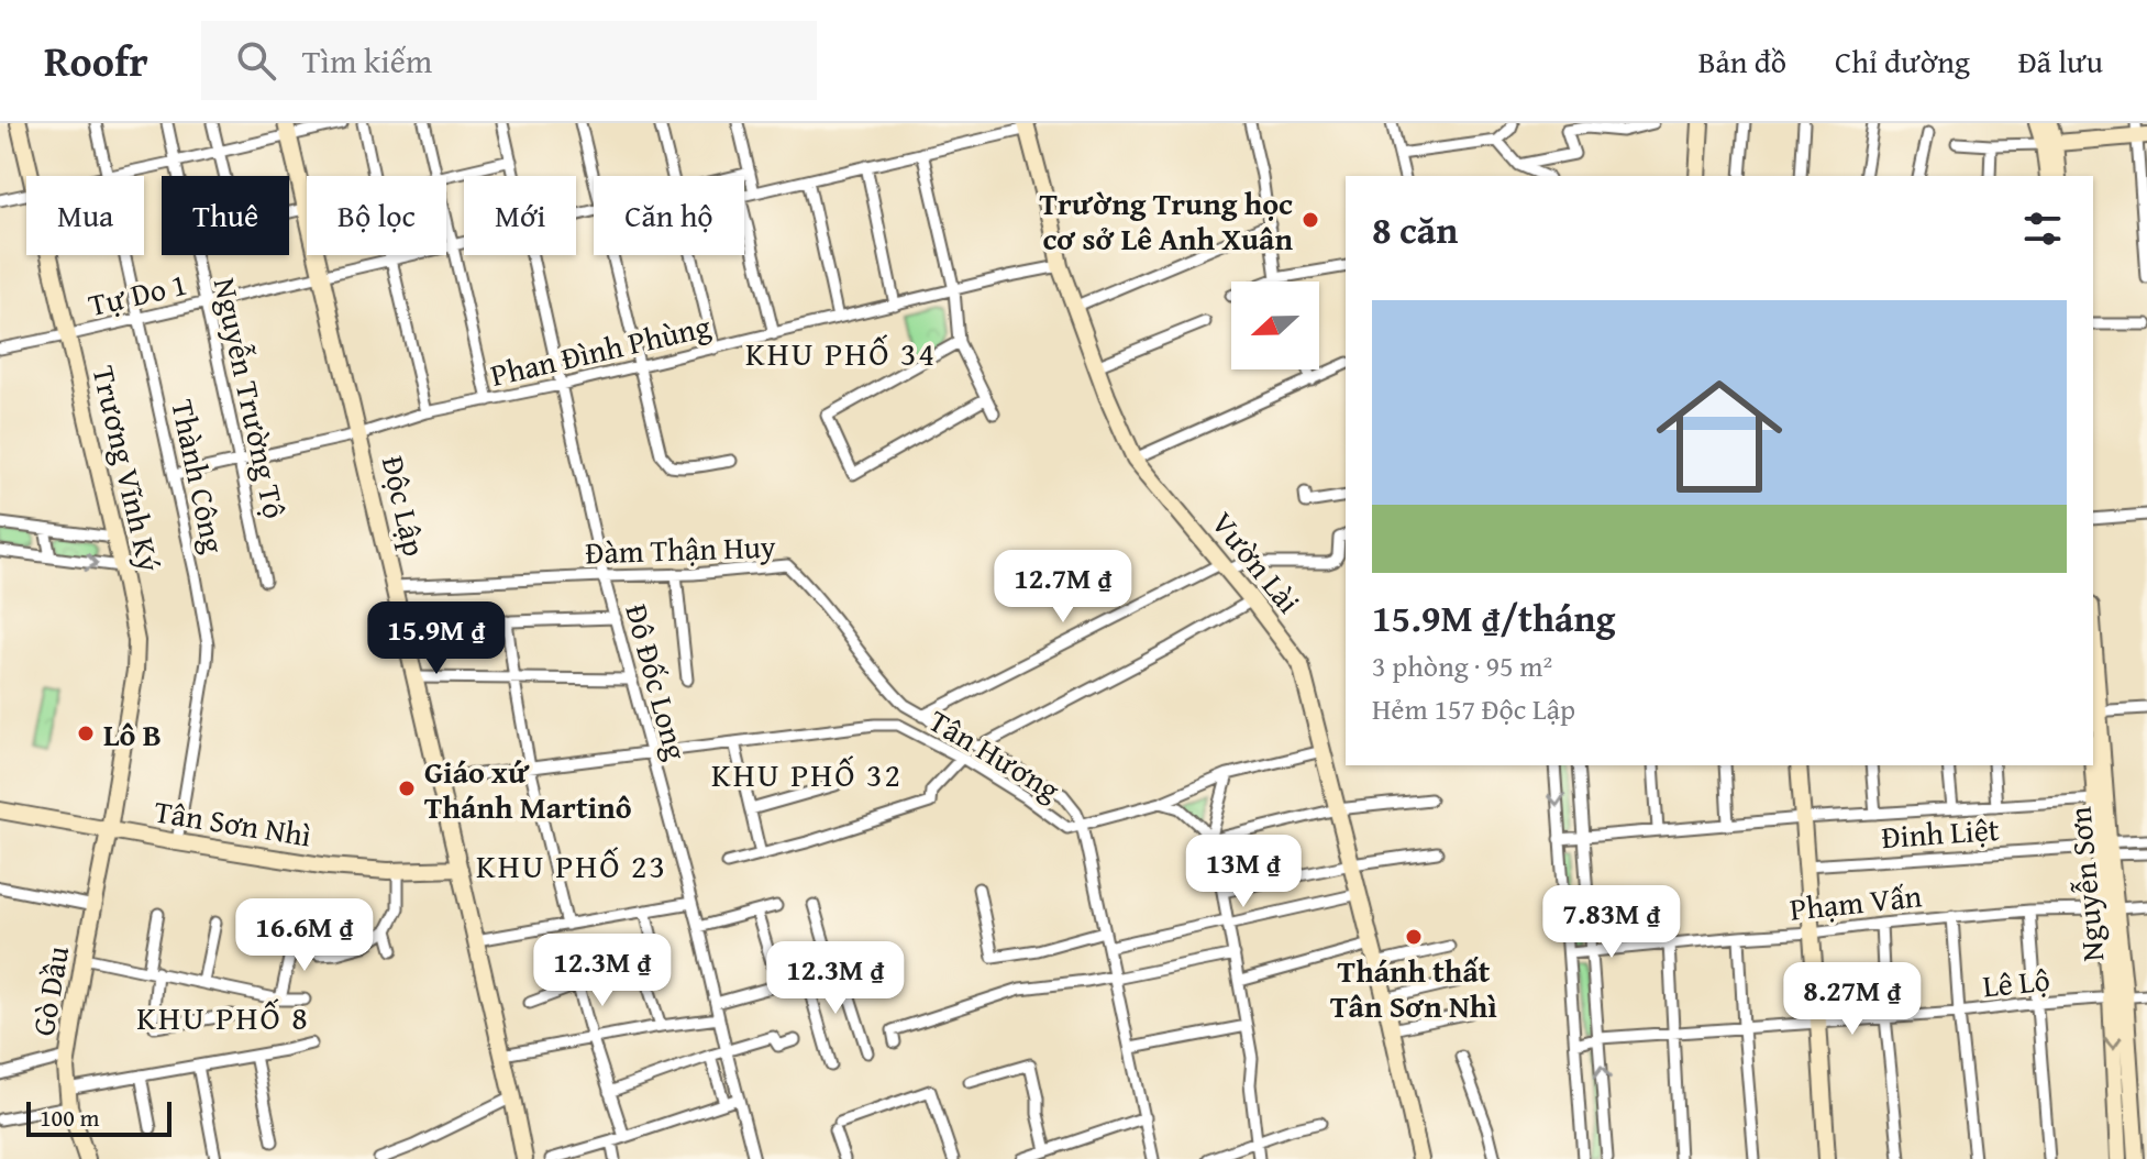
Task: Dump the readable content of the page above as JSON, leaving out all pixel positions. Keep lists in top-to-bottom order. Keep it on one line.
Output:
{"streets":{"street":["Tự Do 1","Phan Đình Phùng","Nguyễn Trường Tộ","Trương Vĩnh Ký","Thành Công","Độc Lập","Đàm Thận Huy","Vườn Lài","Đô Đốc Long","Tân Hương","Tân Sơn Nhì","Đinh Liệt","Nguyễn Sơn","Phạm Vấn","Lê Lộ","Gò Dầu"]},"crossings":[["Tự Do 1","Nguyễn Trường Tộ"],["Tự Do 1","Trương Vĩnh Ký"],["Tự Do 1","Thành Công"],["Tự Do 1","Độc Lập"],["Phan Đình Phùng","Nguyễn Trường Tộ"],["Phan Đình Phùng","Thành Công"],["Phan Đình Phùng","Độc Lập"],["Phan Đình Phùng","Vườn Lài"],["Phan Đình Phùng","Đô Đốc Long"],["Trương Vĩnh Ký","Tân Sơn Nhì"],["Trương Vĩnh Ký","Gò Dầu"],["Thành Công","Tân Sơn Nhì"],["Độc Lập","Đàm Thận Huy"],["Độc Lập","Tân Hương"],["Độc Lập","Tân Sơn Nhì"],["Đàm Thận Huy","Đô Đốc Long"],["Đàm Thận Huy","Tân Hương"],["Đô Đốc Long","Tân Hương"],["Tân Sơn Nhì","Gò Dầu"],["Đinh Liệt","Nguyễn Sơn"],["Nguyễn Sơn","Phạm Vấn"],["Nguyễn Sơn","Lê Lộ"]],"districts":["KHU PHỐ 34","KHU PHỐ 32","KHU PHỐ 23","KHU PHỐ 8"],"places":["Trường Trung học cơ sở Lê Anh Xuân","Lô B","Giáo xứ Thánh Martinô","Thánh thất Tân Sơn Nhì"],"scale_bar":"100 m","north":"left","page":{"header":"Roofr","search":"Tìm kiếm","nav":["Bản đồ","Chỉ đường","Đã lưu"],"chip":["Mua","Thuê","Bộ lọc","Mới","Căn hộ"],"heading":"8 căn","list":[{"name":"15.9M ₫/tháng","note":"3 phòng · 95 m² · Hẻm 157 Độc Lập"}],"price":["12.7M ₫","15.9M ₫","13M ₫","7.83M ₫","16.6M ₫","12.3M ₫","12.3M ₫","8.27M ₫"],"scale":"100 m"}}
